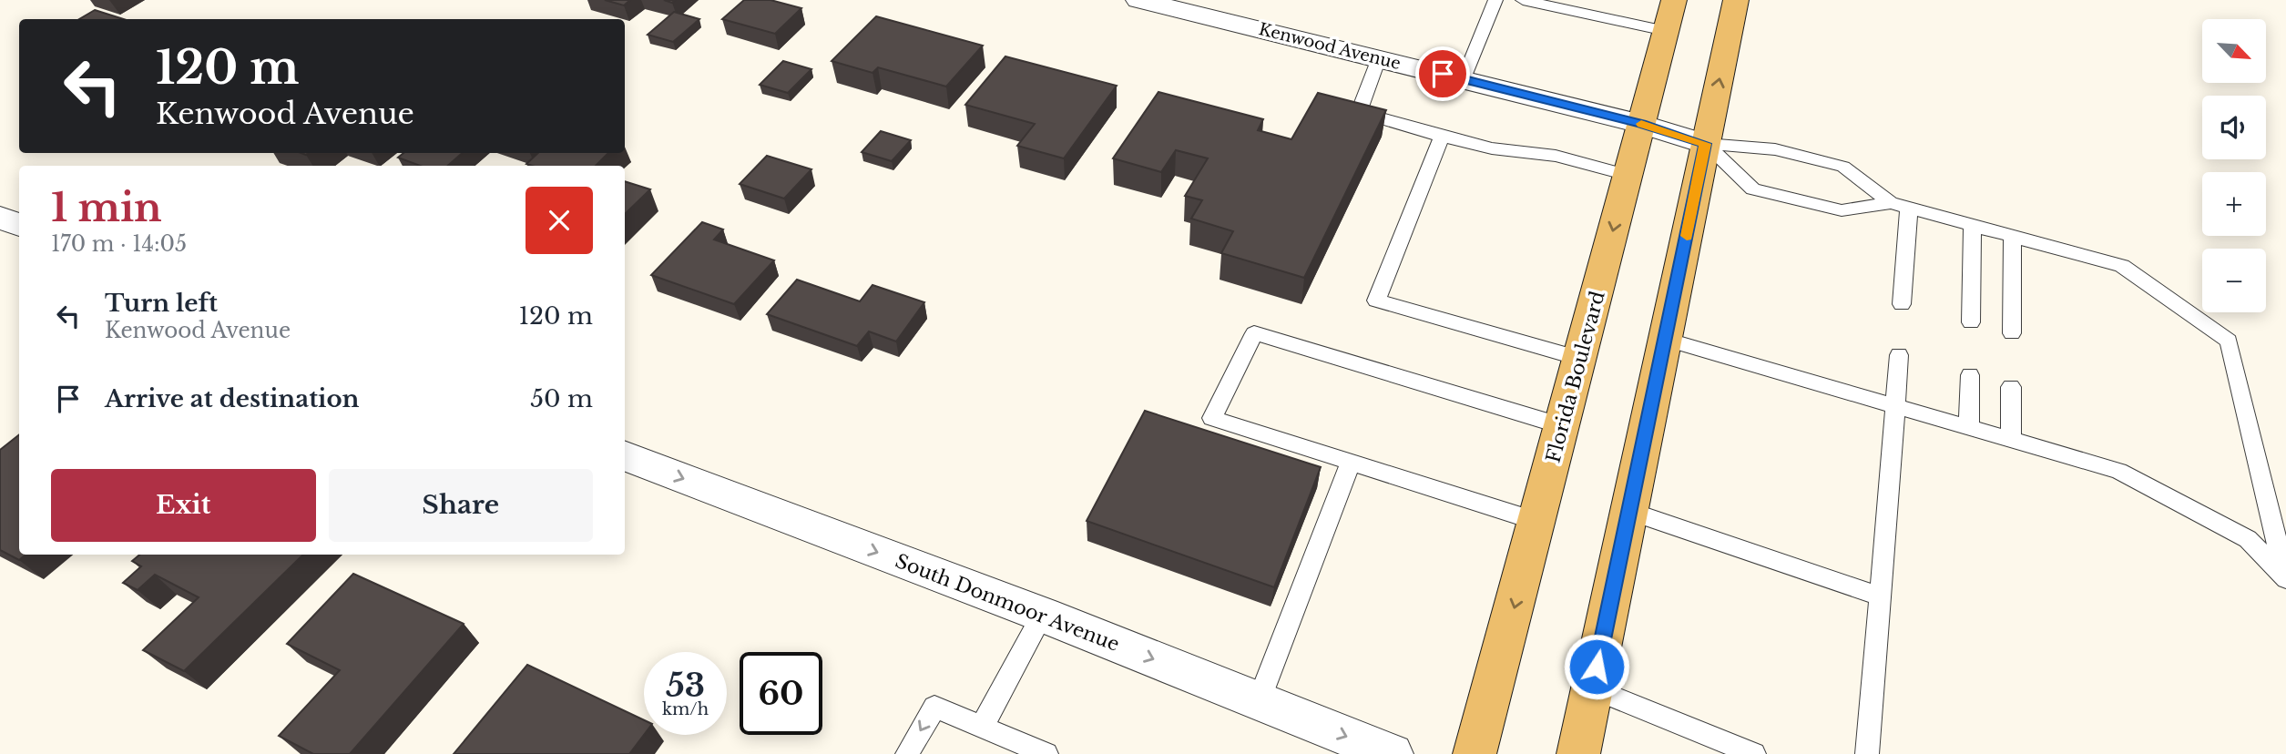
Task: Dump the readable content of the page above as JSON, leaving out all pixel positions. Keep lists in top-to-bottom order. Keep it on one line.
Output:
{"streets":{"main road":["Florida Boulevard"],"street":["Kenwood Avenue","South Donmoor Avenue"]},"crossings":[["Kenwood Avenue","Florida Boulevard"]],"one_way":["South Donmoor Avenue"],"north":"bottom right","page":{"map_buttons":["+","−"],"turn":["120 m","Kenwood Avenue"],"heading":["1 min","170 m · 14:05"],"list":[{"name":"Turn left","note":"Kenwood Avenue","value":"120 m"},{"name":"Arrive at destination","value":"50 m"}],"buttons":["Exit","Share"],"speed":"53 km/h","limit":"60"}}
